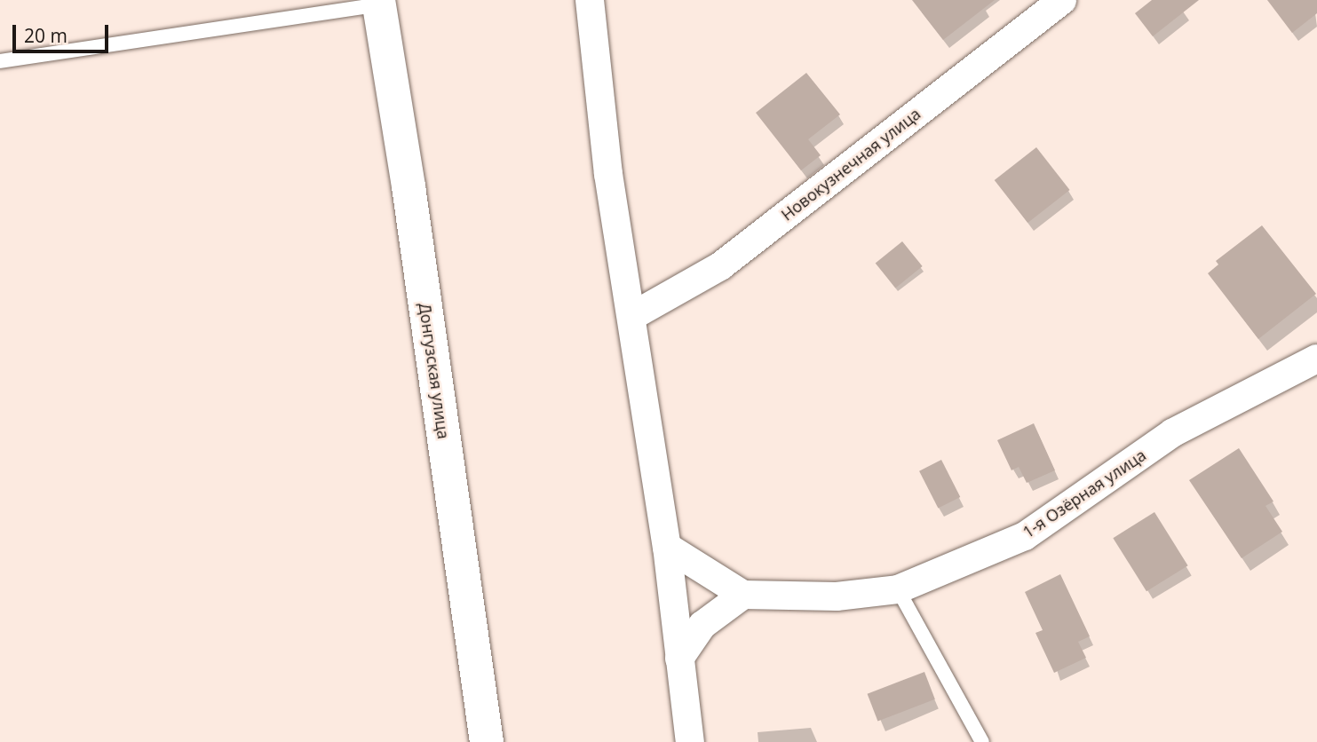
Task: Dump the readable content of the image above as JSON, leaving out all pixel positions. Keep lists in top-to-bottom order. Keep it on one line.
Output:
{"streets":{"main road":["Донгузская улица"],"street":["Новокузнечная улица","1-я Озёрная улица"]},"scale_bar":"20 m"}
